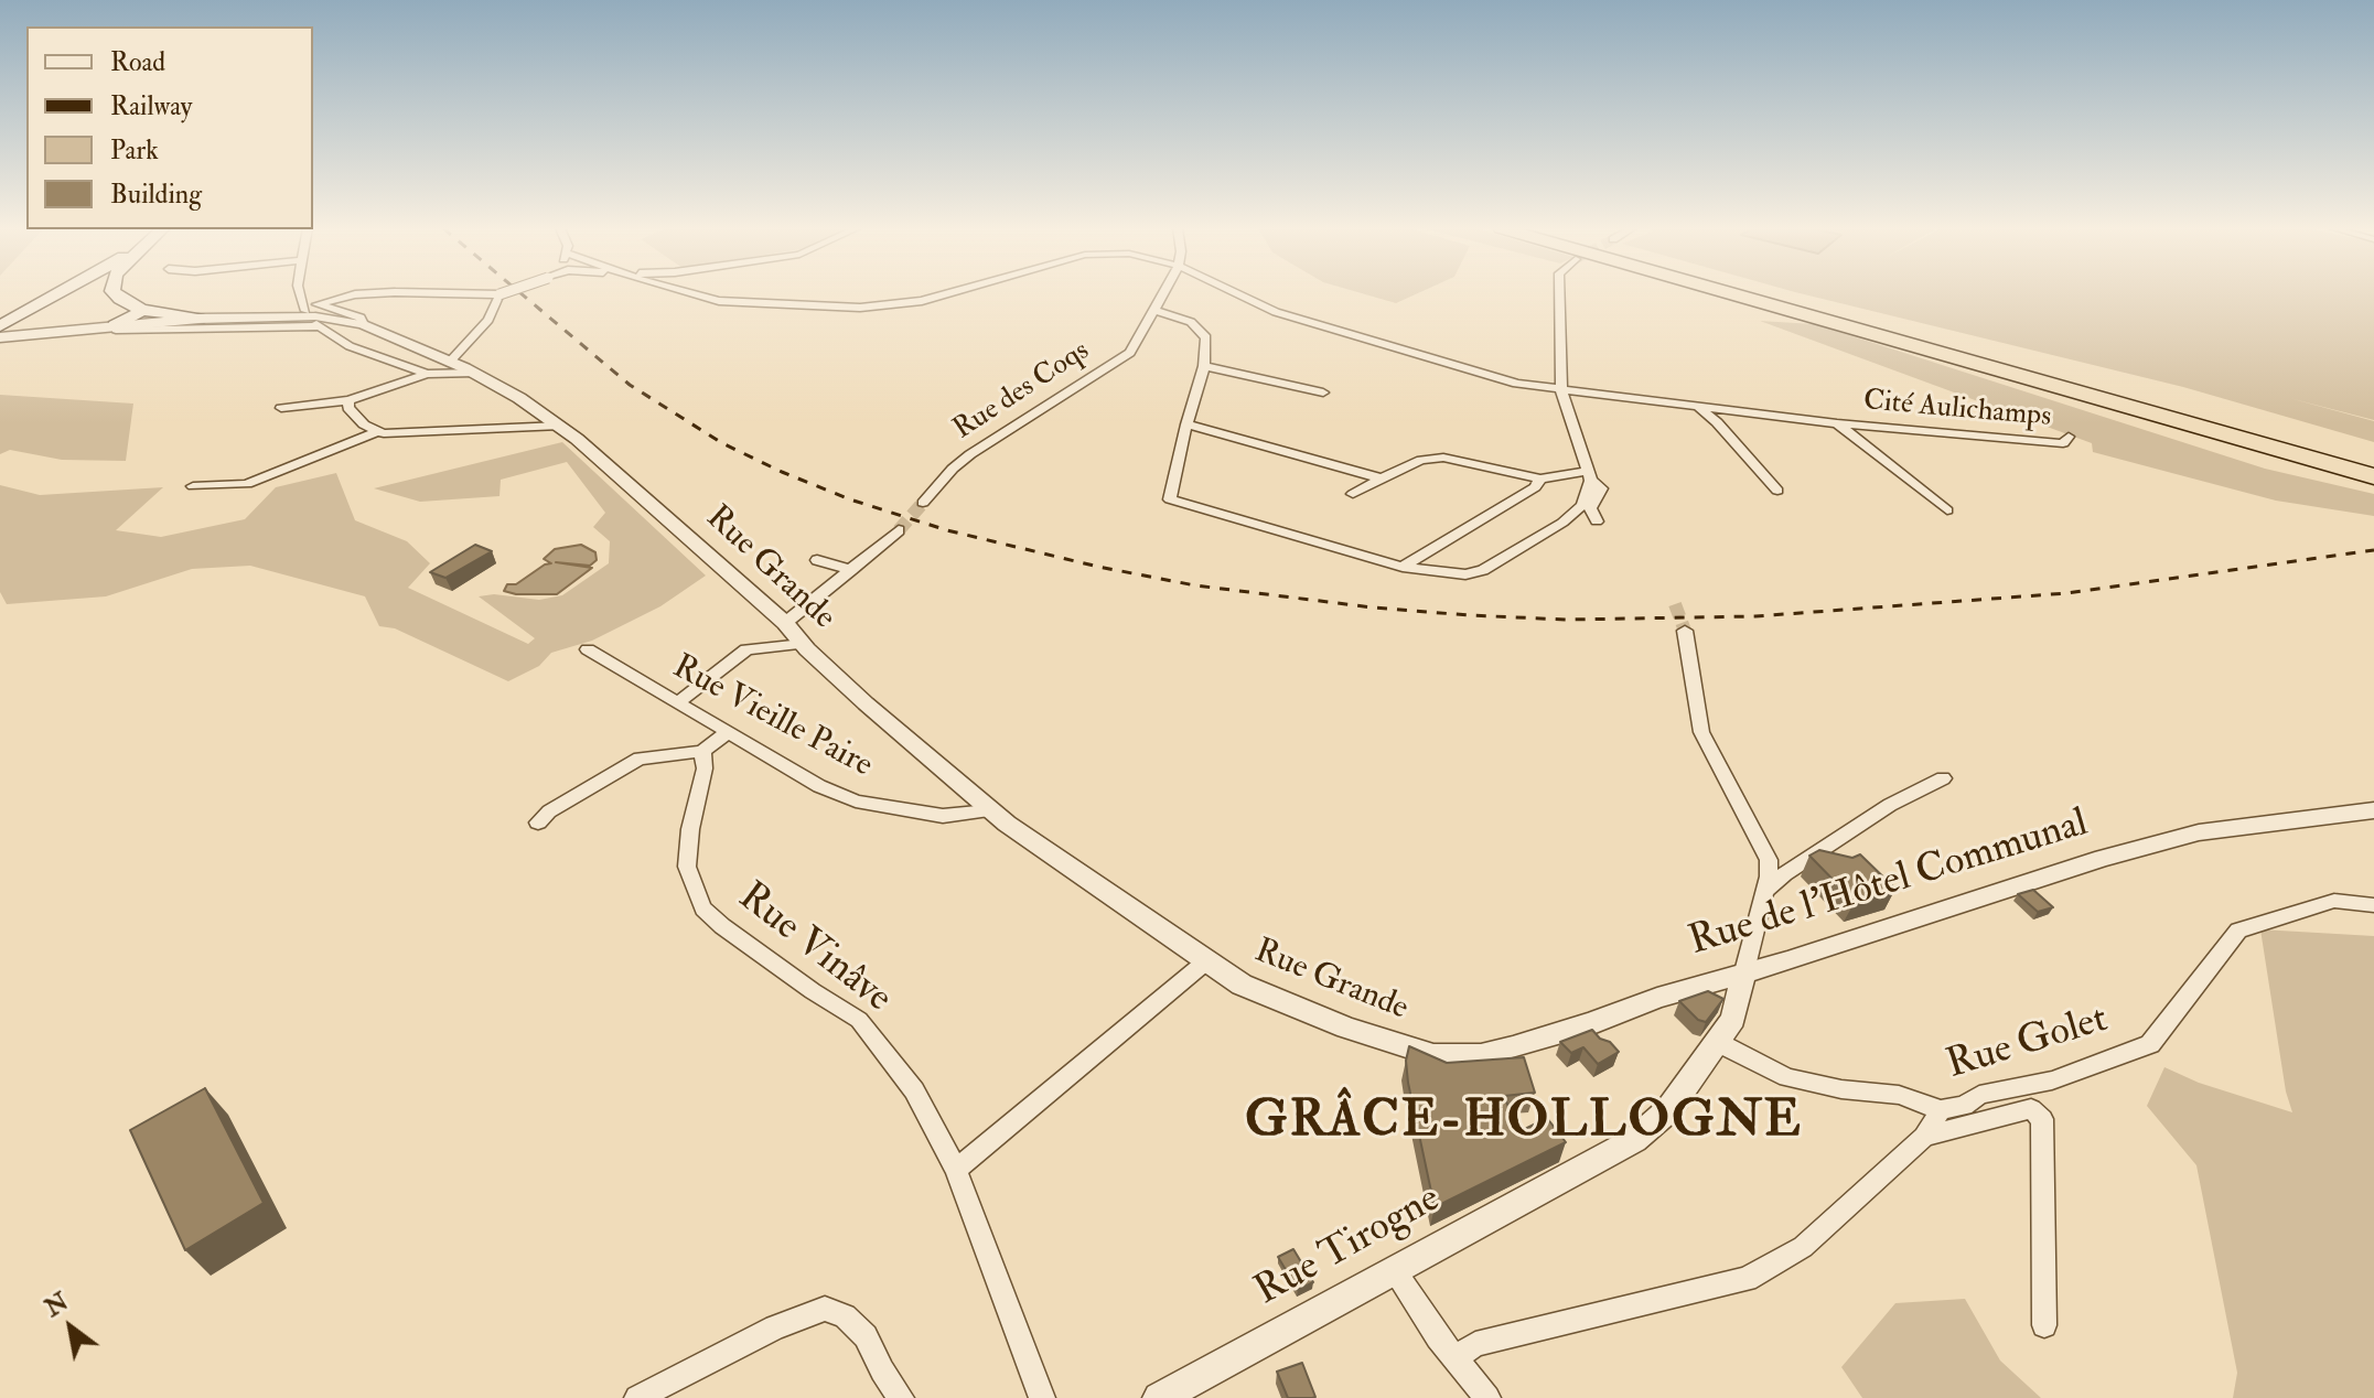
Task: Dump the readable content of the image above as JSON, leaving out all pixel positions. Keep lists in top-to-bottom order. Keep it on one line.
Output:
{"streets":{"street":["Rue des Coqs","Cité Aulichamps","Rue Grande","Rue Vieille Paire","Rue de l'Hôtel Communal","Rue Vinâve","Rue Golet","Rue Tirogne"]},"crossings":[["Rue Grande","Rue Vieille Paire"],["Rue Grande","Rue de l'Hôtel Communal"],["Rue Vieille Paire","Rue Vinâve"],["Rue de l'Hôtel Communal","Rue Tirogne"]],"districts":["GRÂCE-HOLLOGNE"],"legend":["Road","Railway","Park","Building"],"north":"top left"}
